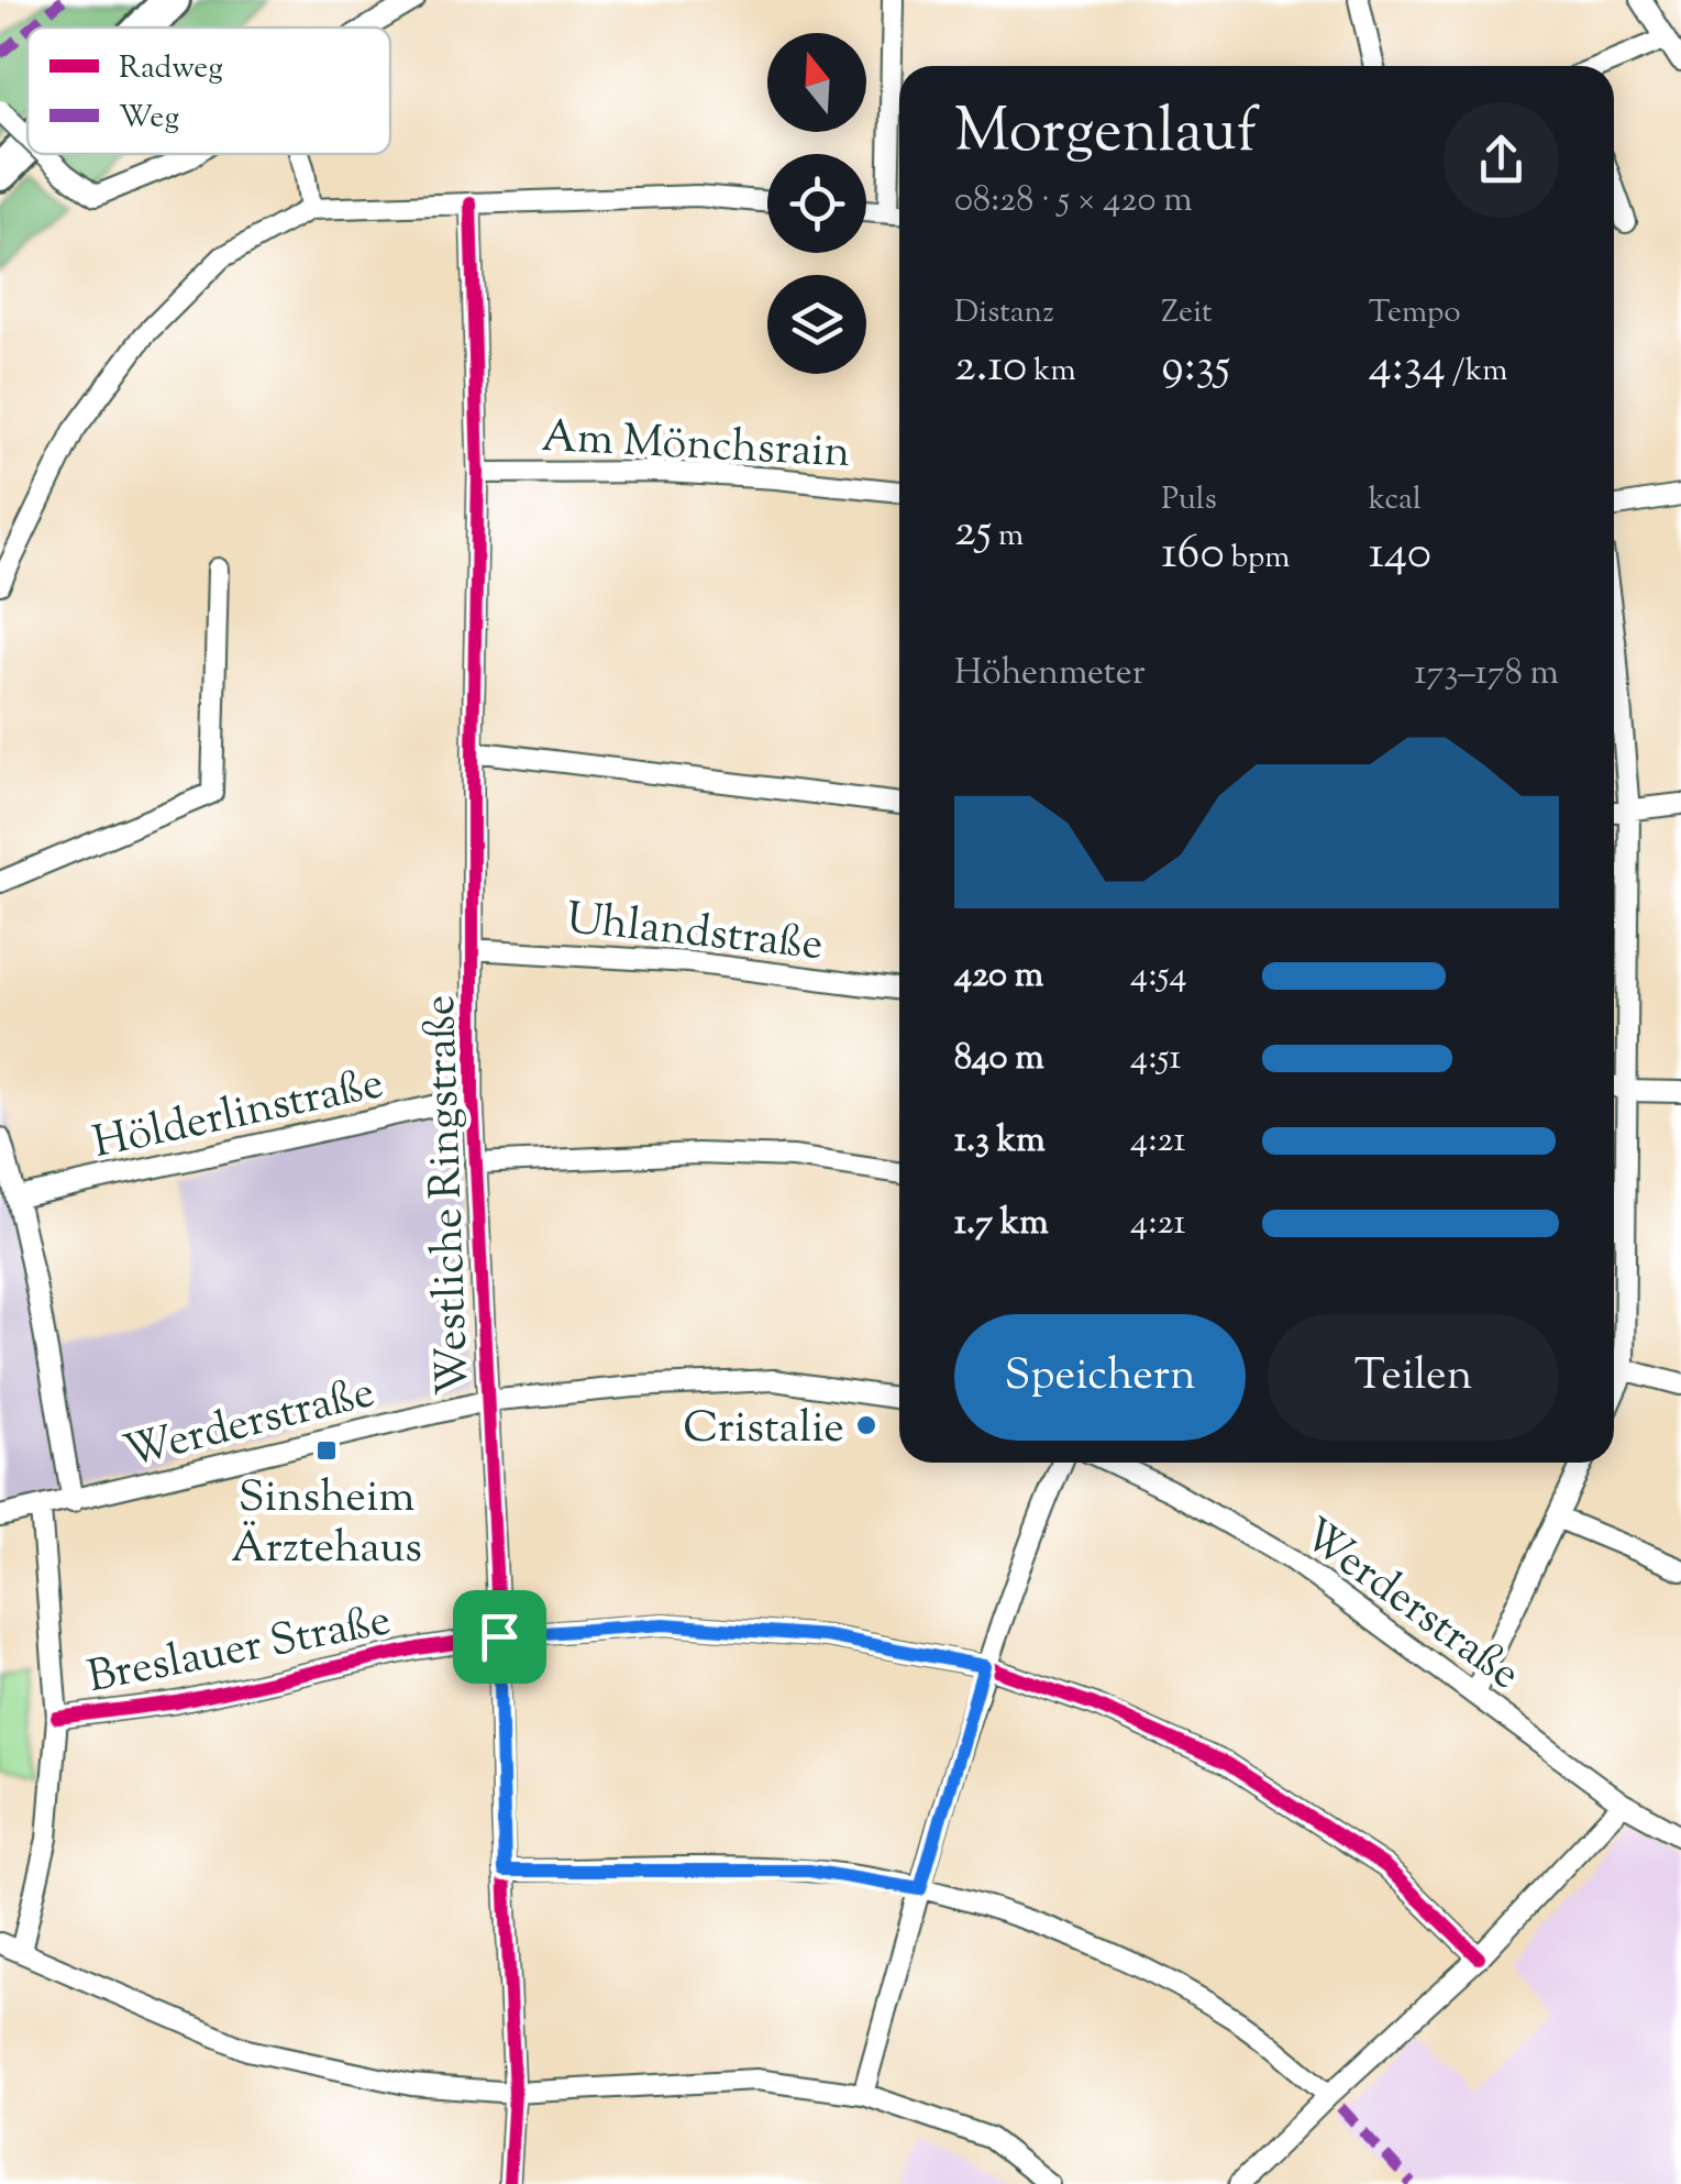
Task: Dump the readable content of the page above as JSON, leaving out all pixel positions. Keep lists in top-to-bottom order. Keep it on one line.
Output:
{"streets":{"street":["Am Mönchsrain","Uhlandstraße","Hölderlinstraße","Westliche Ringstraße","Werderstraße","Breslauer Straße"]},"crossings":[["Am Mönchsrain","Westliche Ringstraße"],["Uhlandstraße","Westliche Ringstraße"],["Hölderlinstraße","Westliche Ringstraße"],["Westliche Ringstraße","Werderstraße"],["Westliche Ringstraße","Breslauer Straße"]],"places":{"other":["Cristalie"],"transit":["Sinsheim Ärztehaus"]},"legend":["Radweg","Weg"],"north":"top","page":{"heading":["Morgenlauf","08:28 · 5 × 420 m"],"stats":[["Distanz","2.10 km"],["Zeit","9:35"],["Tempo","4:34 /km"],["25 m"],["Puls","160 bpm"],["kcal","140"]],"chart":["Höhenmeter","173–178 m"],"list":[{"name":"420 m","note":"4:54"},{"name":"840 m","note":"4:51"},{"name":"1.3 km","note":"4:21"},{"name":"1.7 km","note":"4:21"}],"buttons":["Speichern","Teilen"]}}
